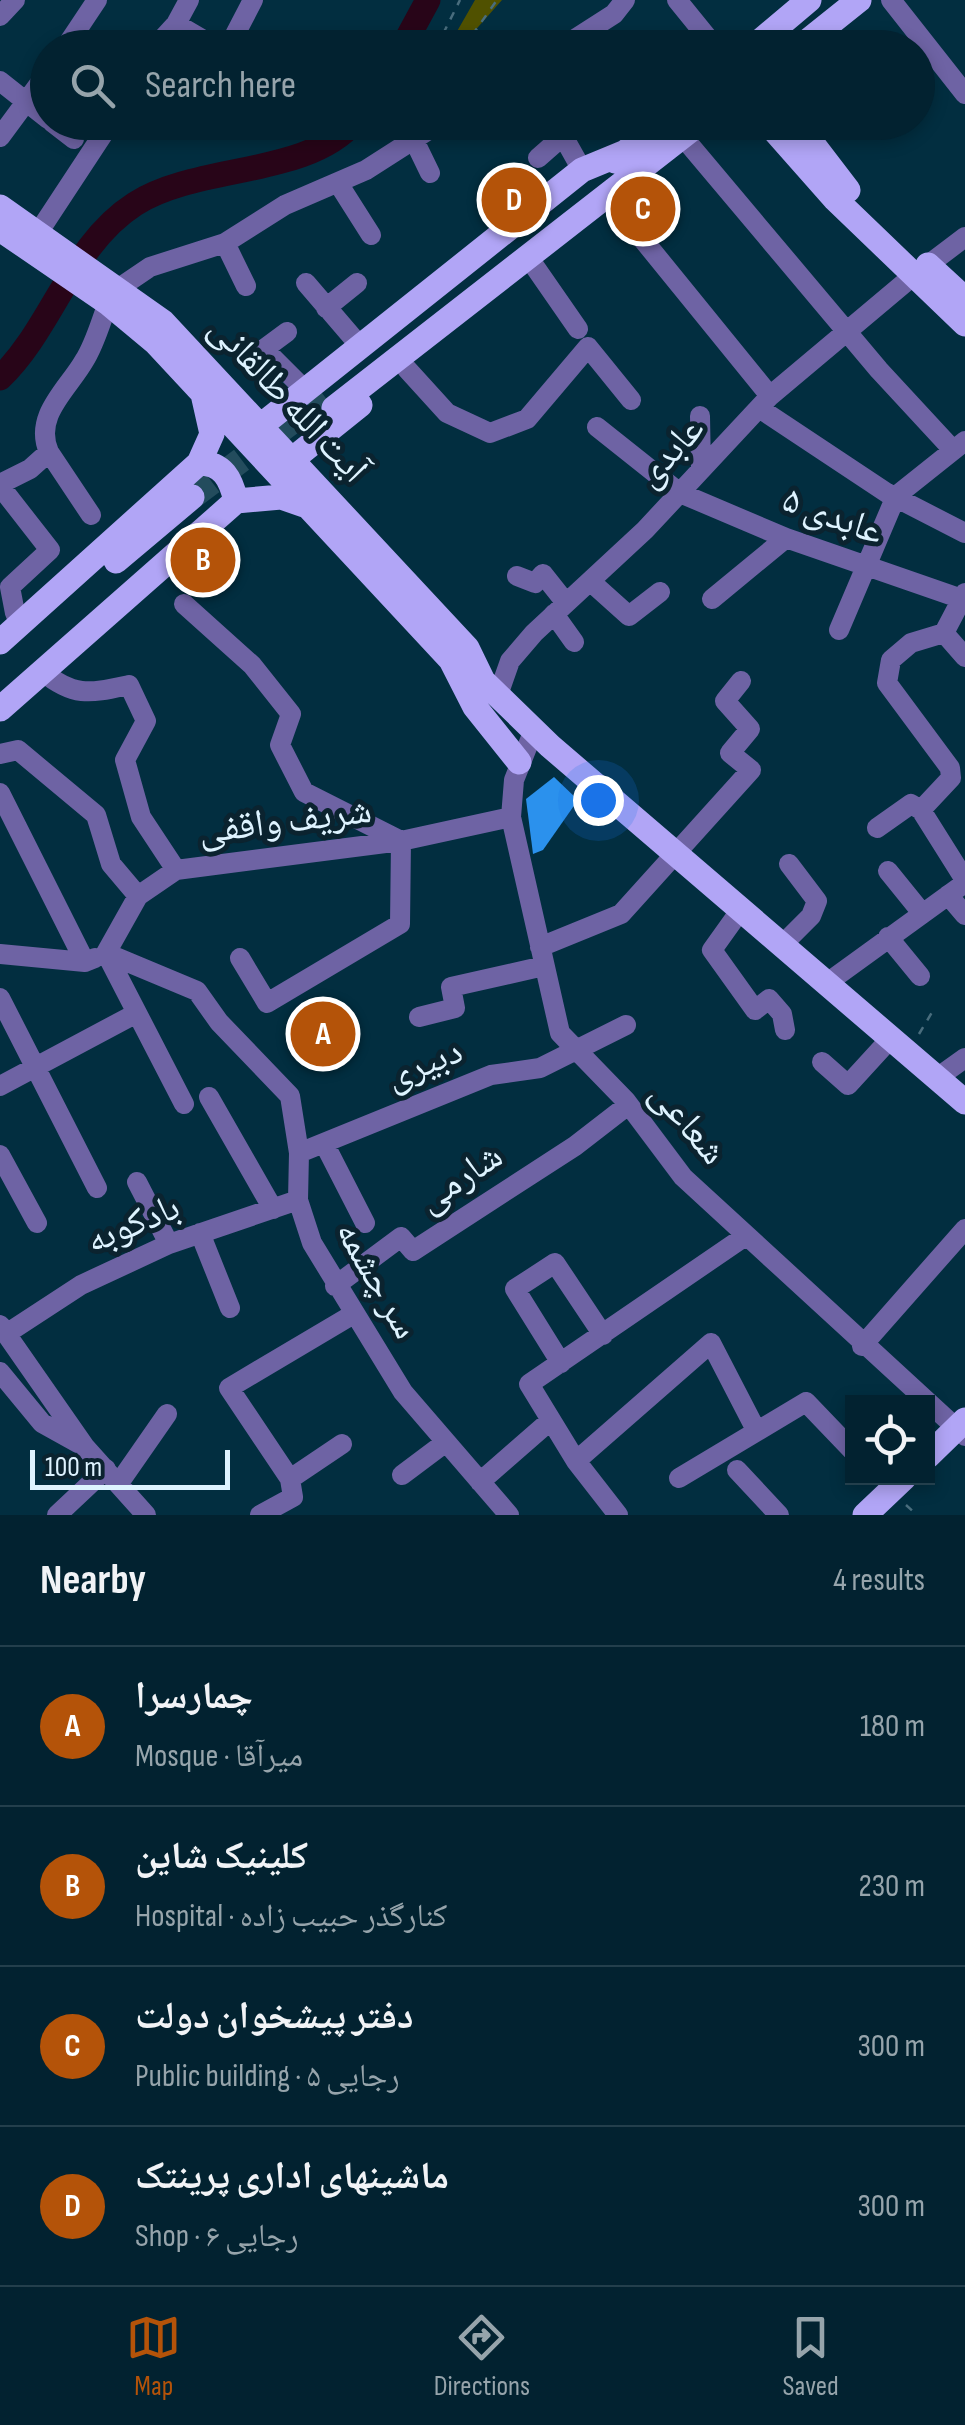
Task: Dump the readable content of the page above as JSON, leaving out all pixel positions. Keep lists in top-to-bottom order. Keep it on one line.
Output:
{"streets":{"main road":["آیت الله طالقانی"],"street":["عابدی","عابدی ۵","شریف واقفی","دبیری","شعاعی","شارمی","بادکوبه","سر چشمه"]},"crossings":[["آیت الله طالقانی","عابدی"],["عابدی","عابدی ۵"],["شریف واقفی","شعاعی"],["شریف واقفی","سر چشمه"],["دبیری","شعاعی"],["دبیری","سر چشمه"],["شعاعی","شارمی"],["شارمی","سر چشمه"],["بادکوبه","سر چشمه"]],"scale_bar":"100 m","page":{"search":"Search here","pins":["D","C","B","A"],"scale":"100 m","heading":["Nearby","4 results"],"list":[{"mark":"A","name":"چمارسرا","note":"Mosque · میرآقا","value":"180 m"},{"mark":"B","name":"کلینیک شاین","note":"Hospital · کنارگذر حبیب زاده","value":"230 m"},{"mark":"C","name":"دفتر پیشخوان دولت","note":"Public building · رجایی ۵","value":"300 m"},{"mark":"D","name":"ماشینهای اداری پرینتک","note":"Shop · رجایی ۶","value":"300 m"}],"nav":["Map","Directions","Saved"]}}
